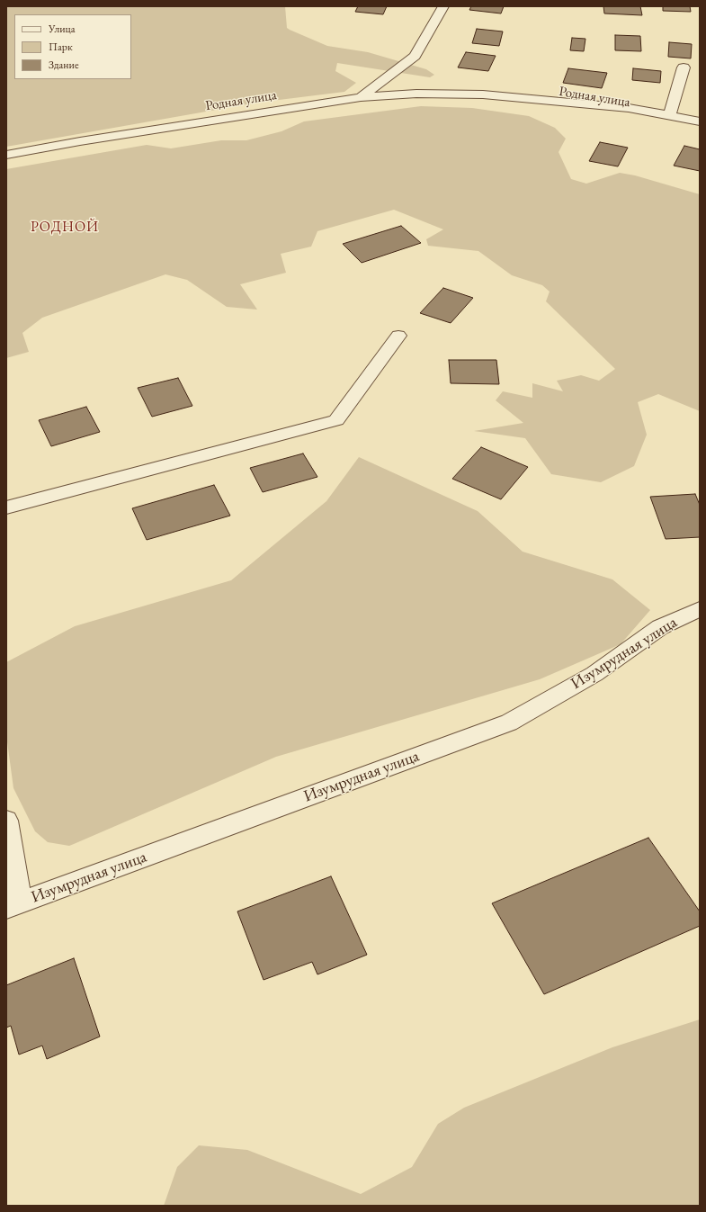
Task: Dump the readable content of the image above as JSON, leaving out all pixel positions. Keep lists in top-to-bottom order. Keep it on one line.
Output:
{"streets":{"street":["Родная улица","Изумрудная улица"]},"districts":["РОДНОЙ"],"legend":["Улица","Парк","Здание"]}
